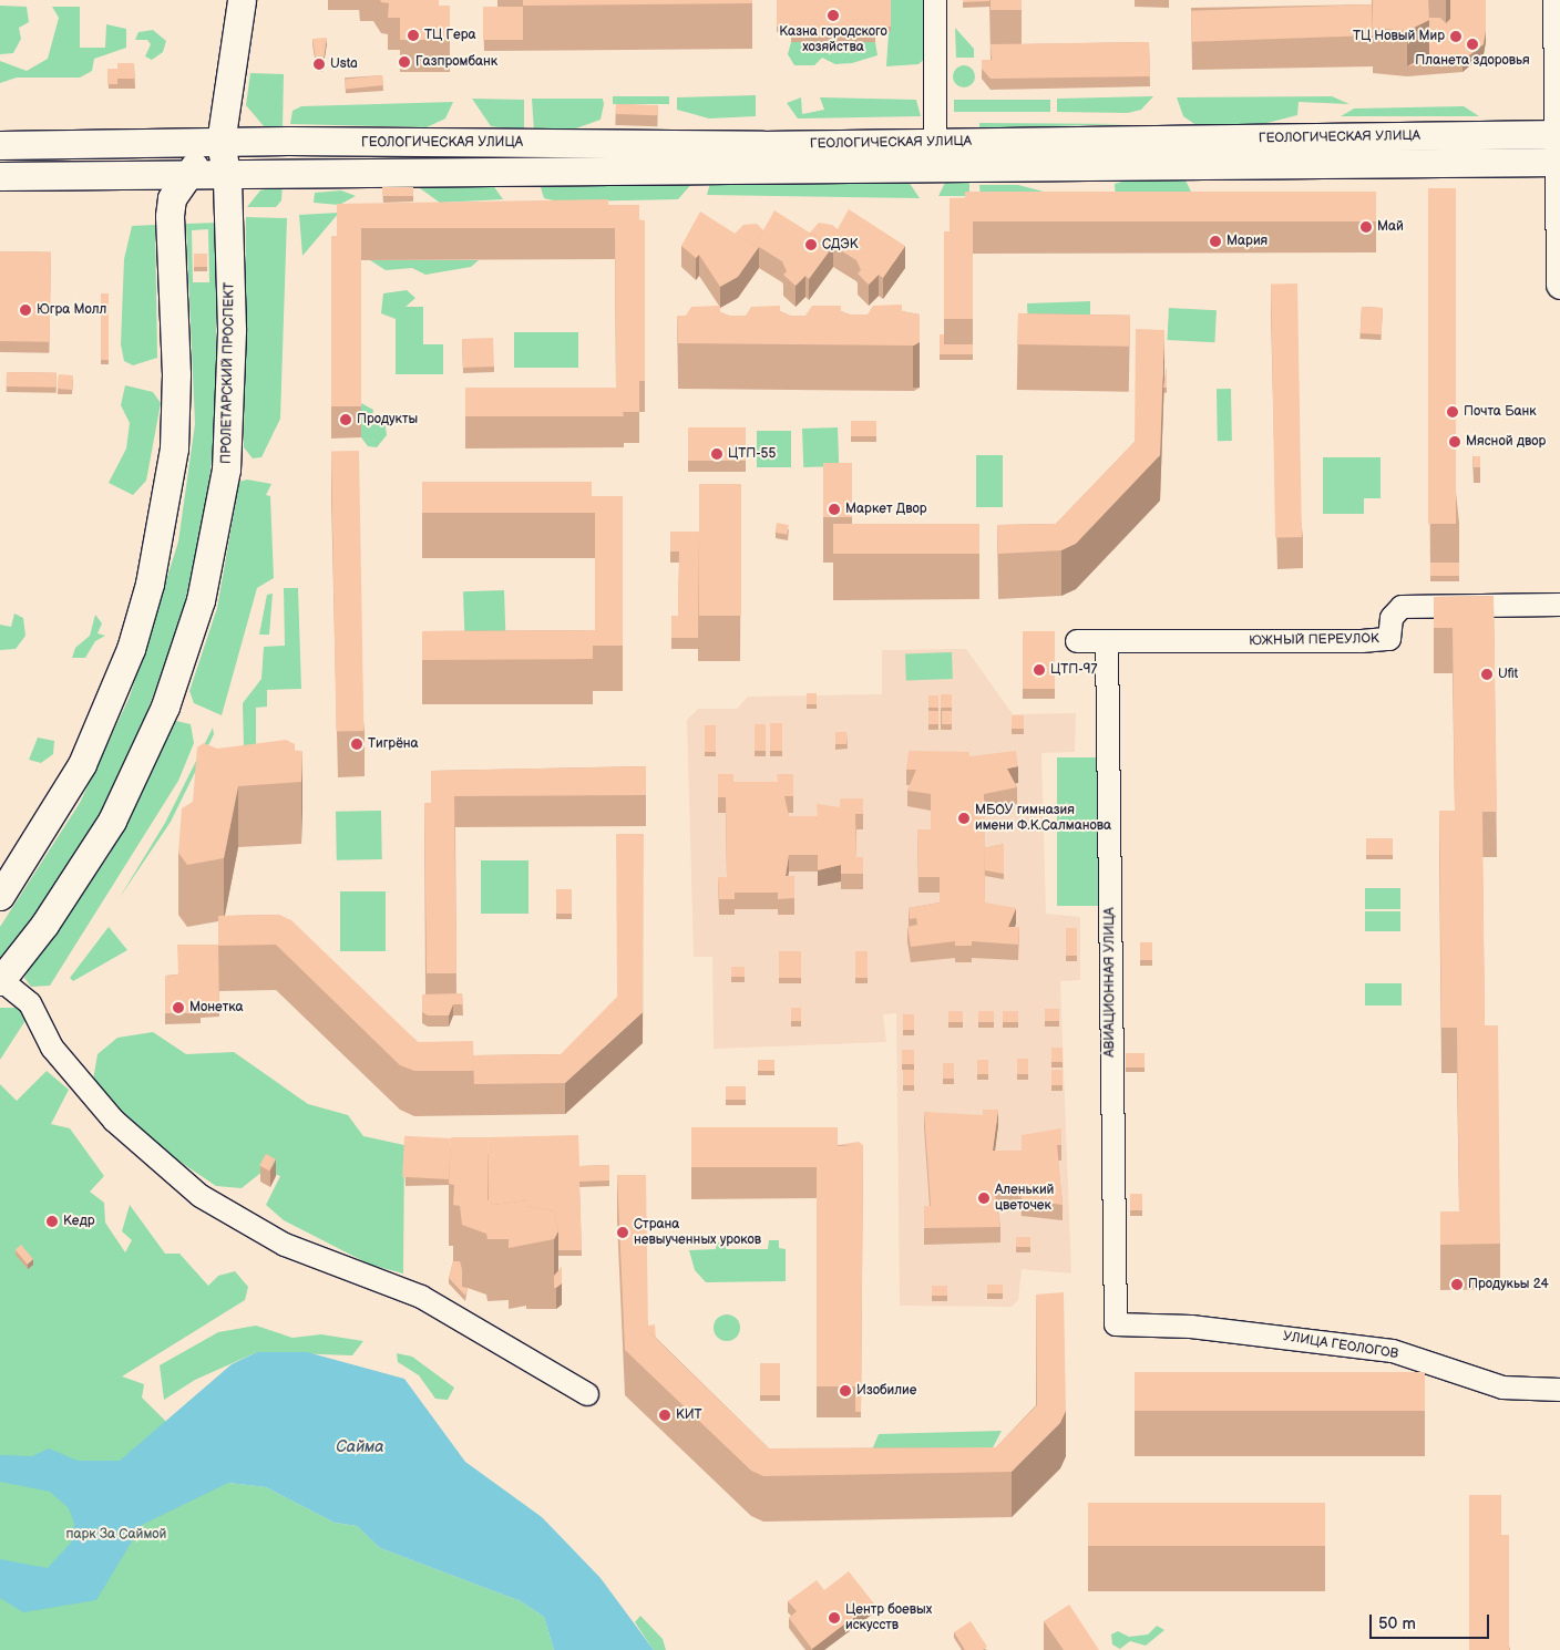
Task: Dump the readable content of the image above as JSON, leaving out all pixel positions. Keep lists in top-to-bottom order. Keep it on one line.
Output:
{"streets":{"main road":["ГЕОЛОГИЧЕСКАЯ УЛИЦА","ПРОЛЕТАРСКИЙ ПРОСПЕКТ"],"street":["ЮЖНЫЙ ПЕРЕУЛОК","АВИАЦИОННАЯ УЛИЦА","УЛИЦА ГЕОЛОГОВ"]},"crossings":[["ГЕОЛОГИЧЕСКАЯ УЛИЦА","ПРОЛЕТАРСКИЙ ПРОСПЕКТ"],["ЮЖНЫЙ ПЕРЕУЛОК","АВИАЦИОННАЯ УЛИЦА"],["АВИАЦИОННАЯ УЛИЦА","УЛИЦА ГЕОЛОГОВ"]],"water":["Сайма"],"parks":["парк За Саймой"],"places":["Казна городского хозяйства","ТЦ Гера","ТЦ Новый Мир","Планета здоровья","Газпромбанк","Usta","Май","Мария","СДЭК","Югра Молл","Почта Банк","Продукты","Мясной двор","ЦТП-55","Маркет Двор","ЦТП-97","Ufit","Тигрёна","МБОУ гимназия имени Ф.К.Салманова","Монетка","Аленький цветочек","Кедр","Страна невыученных уроков","Продукьы 24","Изобилие","КИТ","Центр боевых искусств"],"scale_bar":"50 m"}
